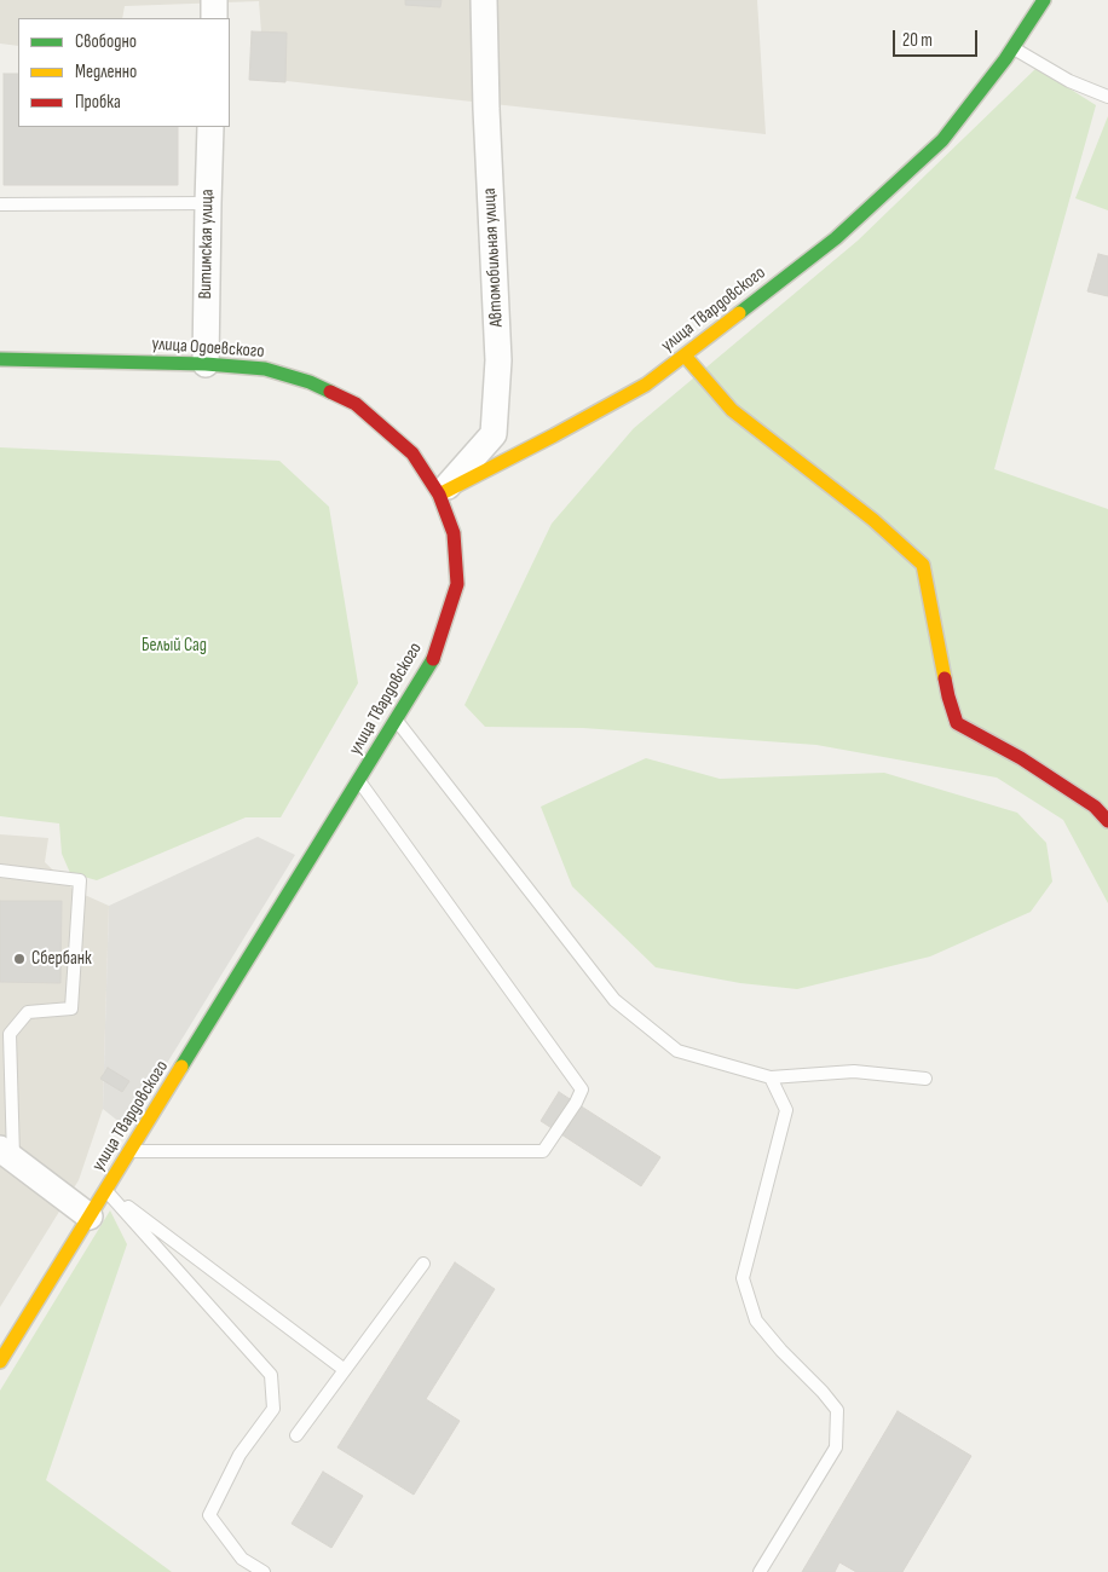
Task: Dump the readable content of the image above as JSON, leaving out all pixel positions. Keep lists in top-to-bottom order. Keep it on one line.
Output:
{"streets":{"street":["Витимская улица","Автомобильная улица","улица Твардовского","улица Одоевского"]},"crossings":[["Витимская улица","улица Одоевского"],["Автомобильная улица","улица Твардовского"],["Автомобильная улица","улица Одоевского"],["улица Твардовского","улица Одоевского"]],"parks":["Белый Сад"],"places":["Сбербанк"],"legend":["Свободно","Медленно","Пробка"],"scale_bar":"20 m"}
